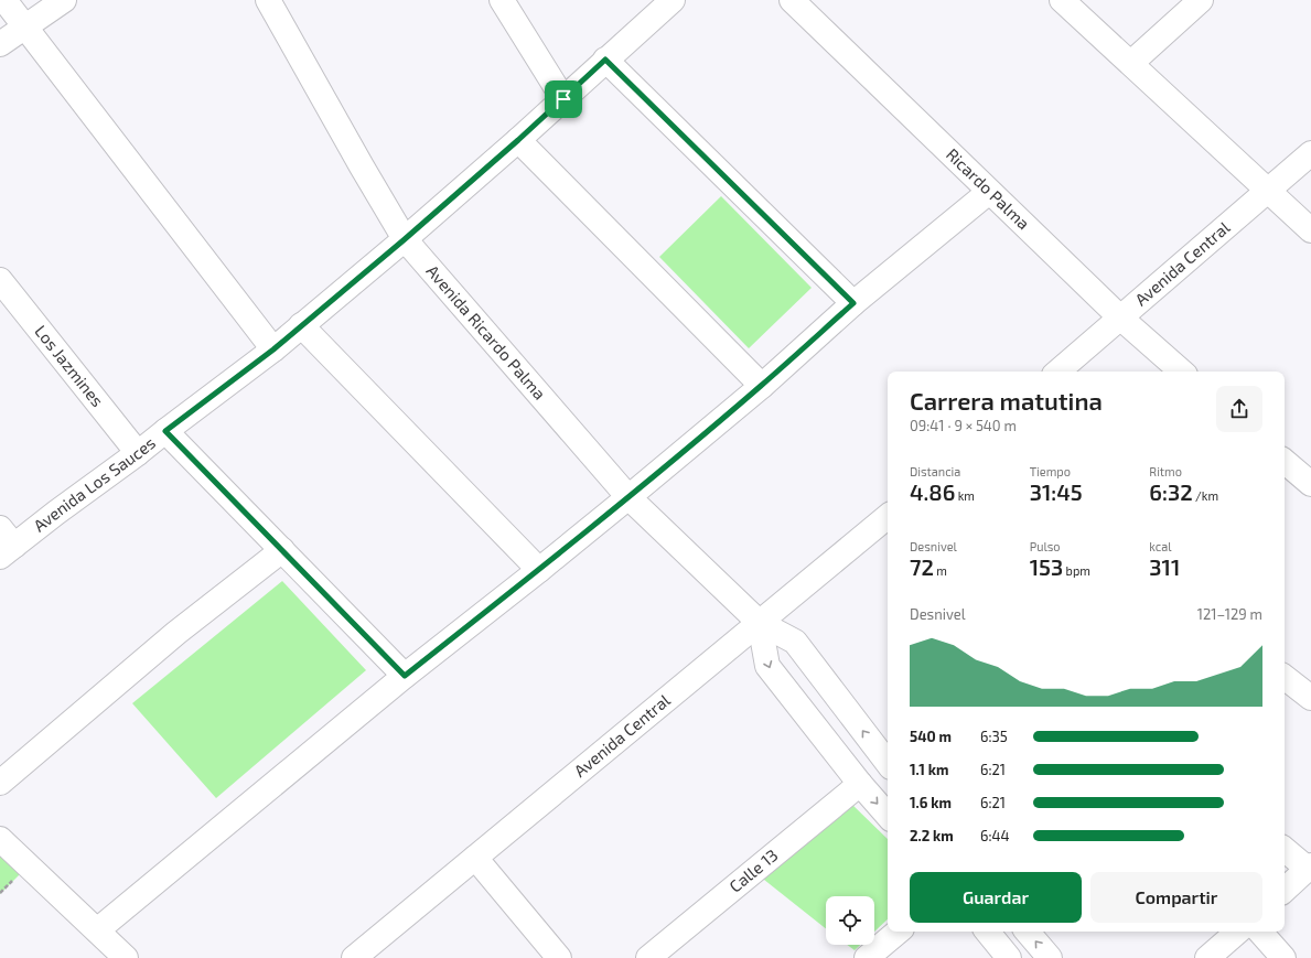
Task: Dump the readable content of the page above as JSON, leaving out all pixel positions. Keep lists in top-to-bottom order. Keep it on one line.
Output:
{"streets":{"street":["Ricardo Palma","Avenida Central","Avenida Ricardo Palma","Los Jazmines","Avenida Los Sauces","Calle 13"]},"crossings":[["Ricardo Palma","Avenida Central"],["Avenida Central","Avenida Ricardo Palma"],["Avenida Ricardo Palma","Avenida Los Sauces"],["Los Jazmines","Avenida Los Sauces"]],"page":{"heading":["Carrera matutina","09:41 · 9 × 540 m"],"stats":[["Distancia","4.86 km"],["Tiempo","31:45"],["Ritmo","6:32 /km"],["Desnivel","72 m"],["Pulso","153 bpm"],["kcal","311"]],"chart":["Desnivel","121–129 m"],"list":[{"name":"540 m","note":"6:35"},{"name":"1.1 km","note":"6:21"},{"name":"1.6 km","note":"6:21"},{"name":"2.2 km","note":"6:44"}],"buttons":["Guardar","Compartir"]}}
